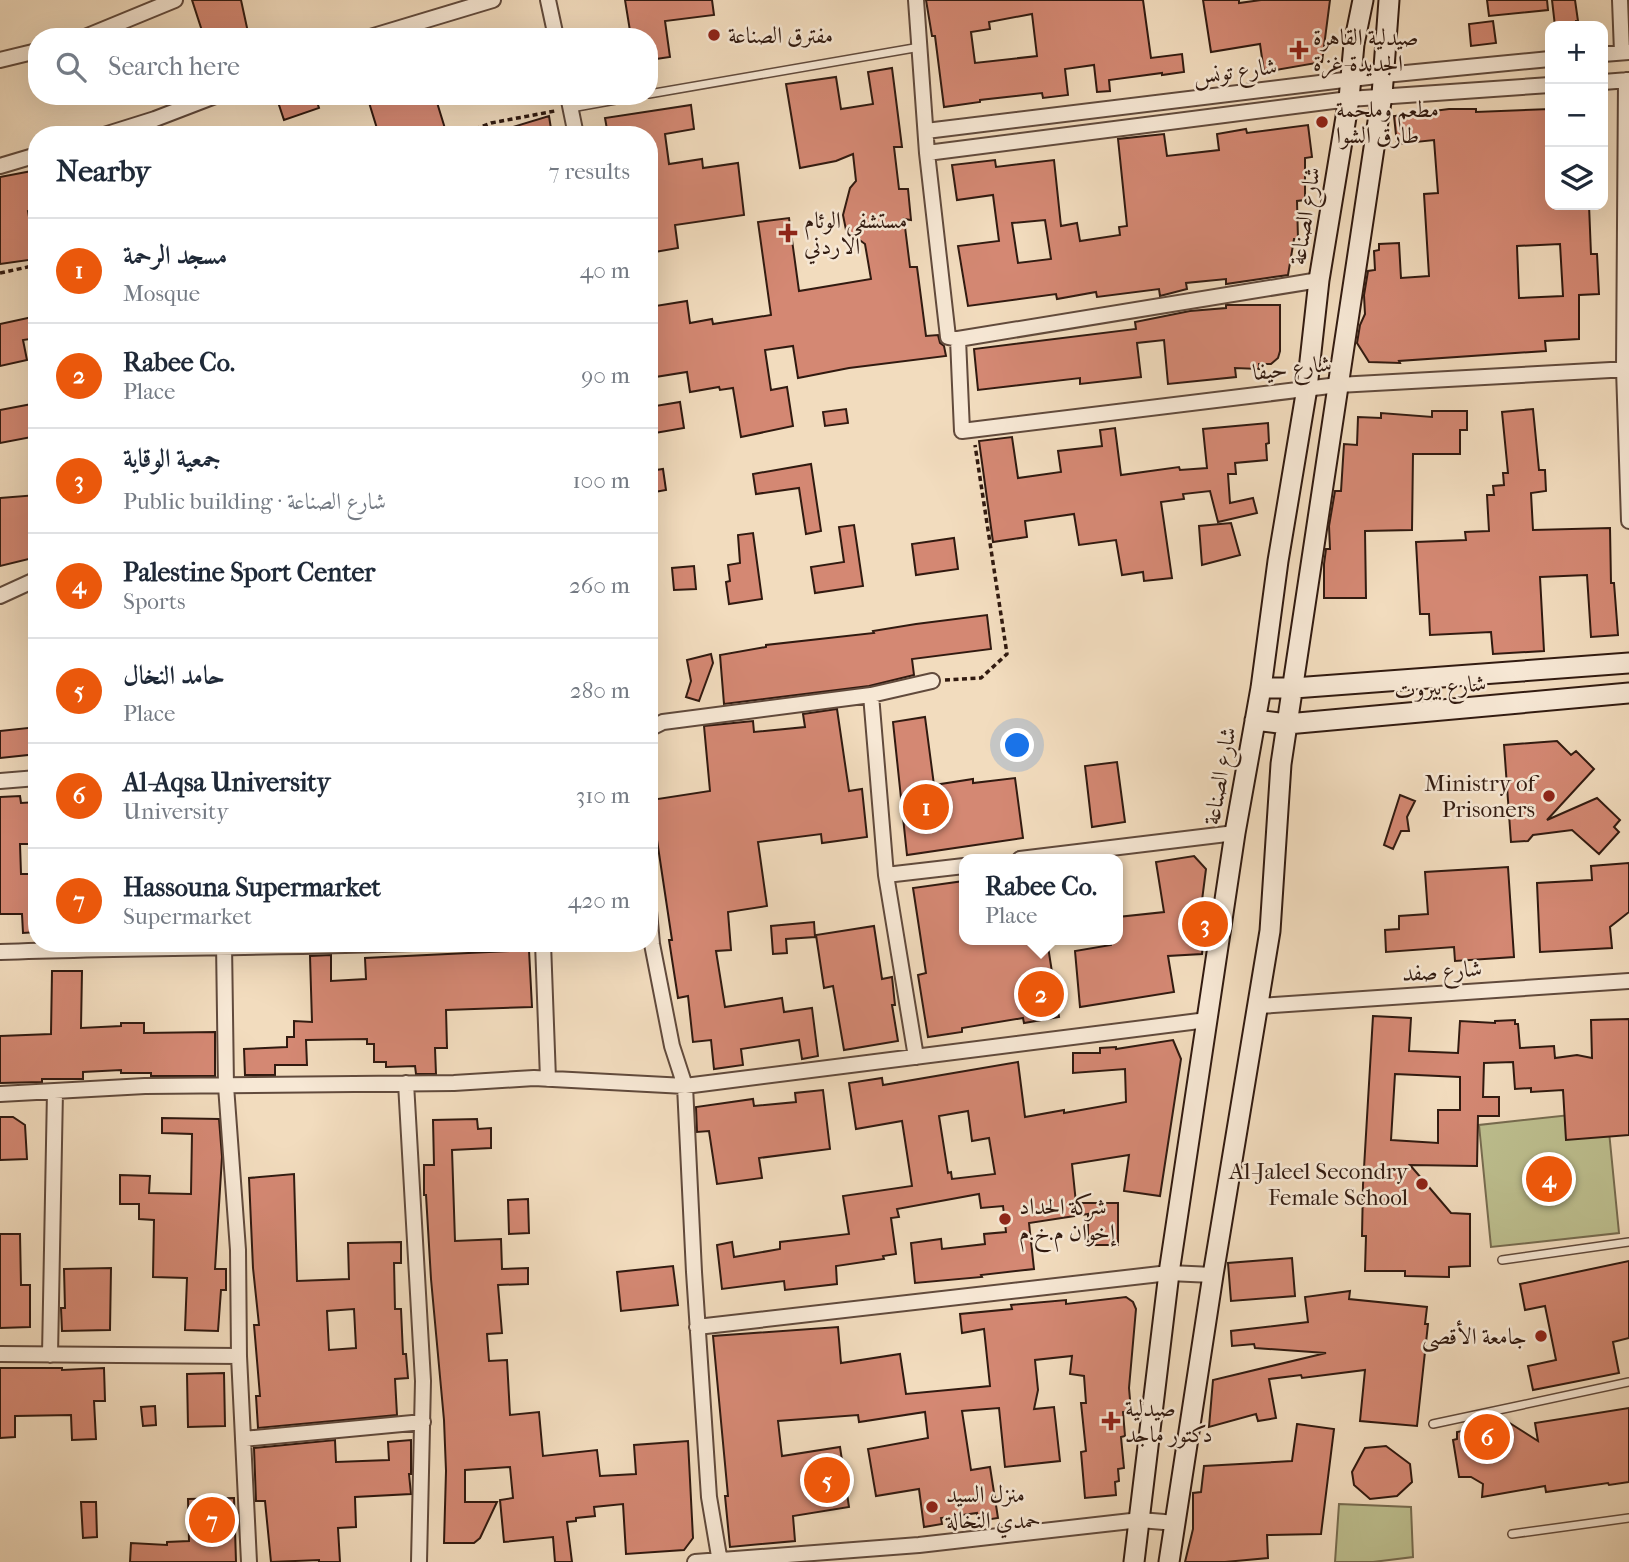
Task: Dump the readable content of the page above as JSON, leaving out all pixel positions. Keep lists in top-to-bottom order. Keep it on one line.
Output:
{"streets":{"main road":["شارع الصناعة","شارع بيروت"],"street":["شارع تونس","شارع حيفا","شارع صفد"]},"crossings":[["شارع تونس","شارع الصناعة"],["شارع الصناعة","شارع حيفا"],["شارع الصناعة","شارع بيروت"]],"places":{"other":["مفترق الصناعة","مطعم وملحمة طارق الشوا","Ministry of Prisoners","Al-Jaleel Secondry Female School","شركة الحداد إخوان م.خ.م","جامعة الأقصى","منزل السيد حمدي النخالة"],"health":["صيدلية القاهرة الجديدة-غزة","مستشفى الوئام الاردني","صيدلية دكتور ماجد"]},"page":{"map_buttons":["+","−"],"search":"Search here","heading":["Nearby","7 results"],"list":[{"mark":"1","name":"مسجد الرحمة","note":"Mosque","value":"40 m"},{"mark":"2","name":"Rabee Co.","note":"Place","value":"90 m"},{"mark":"3","name":"جمعية الوقاية","note":"Public building · شارع الصناعة","value":"100 m"},{"mark":"4","name":"Palestine Sport Center","note":"Sports","value":"260 m"},{"mark":"5","name":"حامد النخال","note":"Place","value":"280 m"},{"mark":"6","name":"Al-Aqsa University","note":"University","value":"310 m"},{"mark":"7","name":"Hassouna Supermarket","note":"Supermarket","value":"420 m"}],"pins":["1","3","2","4","6","5","7"],"popup":["Rabee Co.","Place"]}}
